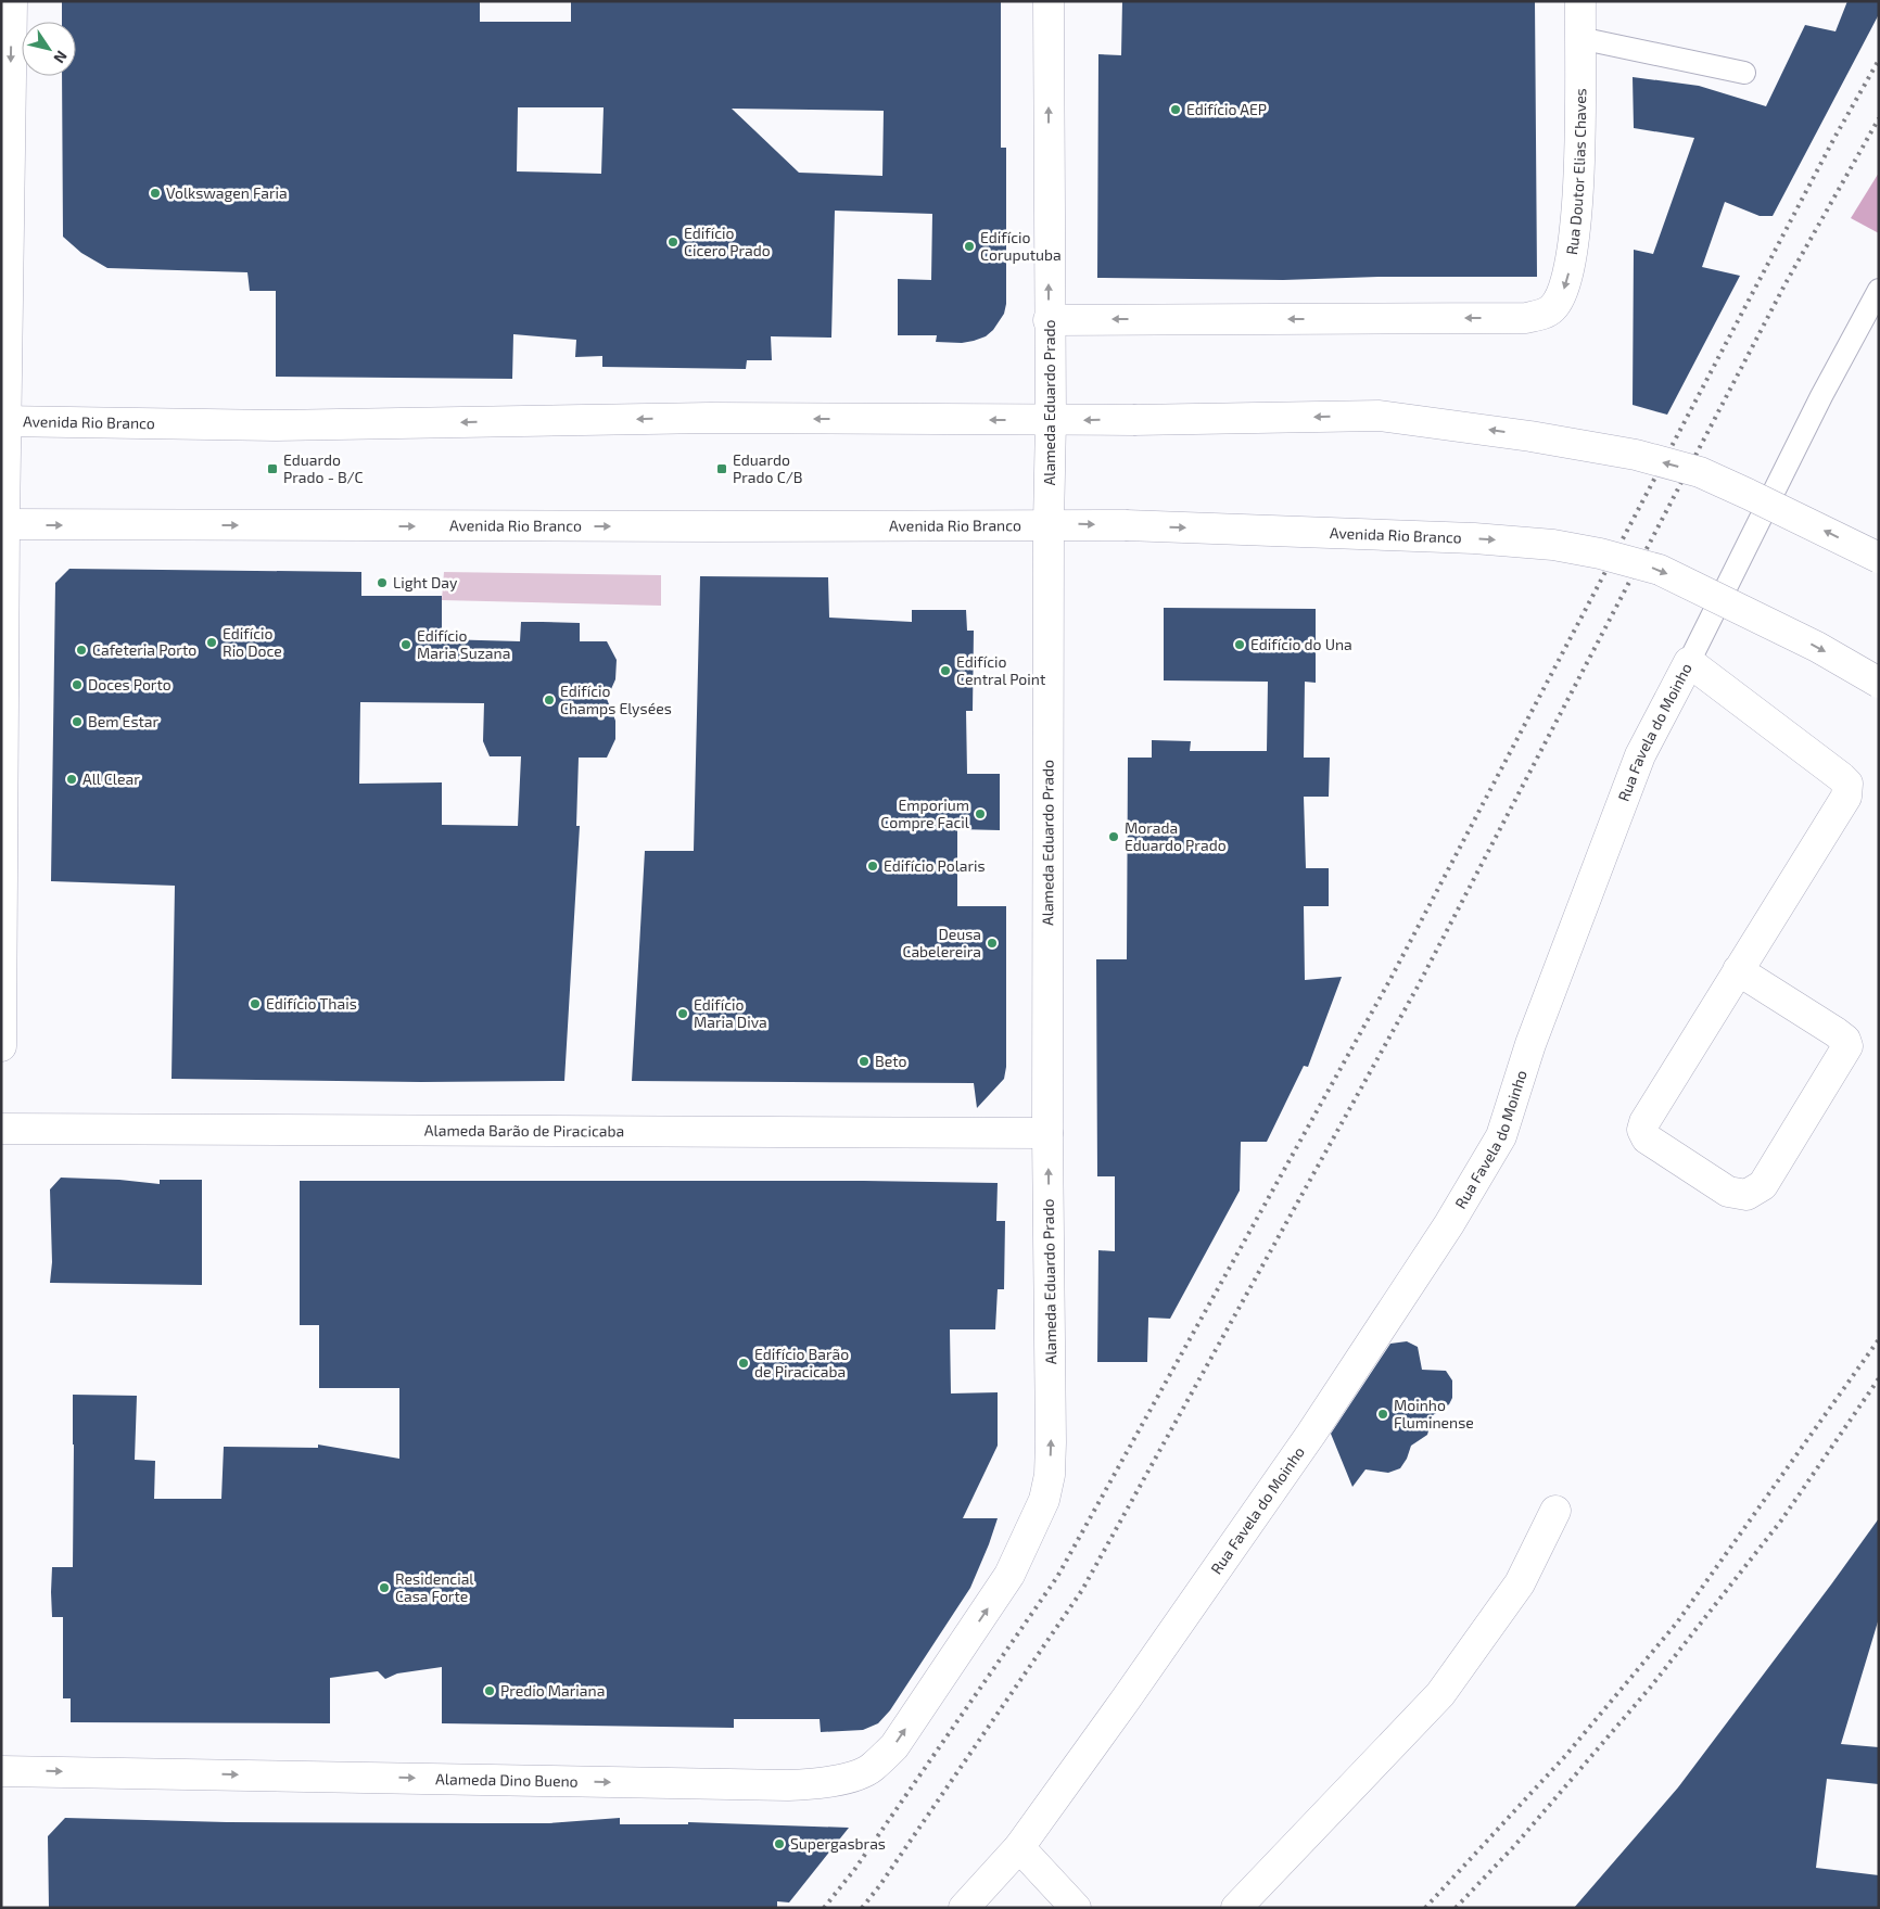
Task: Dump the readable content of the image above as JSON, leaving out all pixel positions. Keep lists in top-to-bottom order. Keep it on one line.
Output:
{"streets":{"street":["Rua Doutor Elias Chaves","Alameda Eduardo Prado","Avenida Rio Branco","Rua Favela do Moinho","Alameda Barão de Piracicaba","Alameda Dino Bueno"]},"crossings":[["Rua Doutor Elias Chaves","Alameda Eduardo Prado"],["Alameda Eduardo Prado","Avenida Rio Branco"],["Alameda Eduardo Prado","Alameda Barão de Piracicaba"],["Alameda Eduardo Prado","Alameda Dino Bueno"]],"one_way":["Alameda Eduardo Prado","Alameda Dino Bueno"],"places":{"other":["Edifício AEP","Volkswagen Faria","Edifício Cicero Prado","Edifício Coruputuba","Light Day","Edifício Rio Doce","Edifício Maria Suzana","Edifício do Una","Cafeteria Porto","Edifício Central Point","Doces Porto","Edifício Champs Elysées","Bem Estar","All Clear","Emporium Compre Facil","Morada Eduardo Prado","Edifício Polaris","Deusa Cabelereira","Edifício Thais","Edifício Maria Diva","Beto","Edifício Barão de Piracicaba","Moinho Fluminense","Residencial Casa Forte","Predio Mariana","Supergasbras"],"transit":["Eduardo Prado - B/C","Eduardo Prado C/B"]},"north":"bottom right"}
